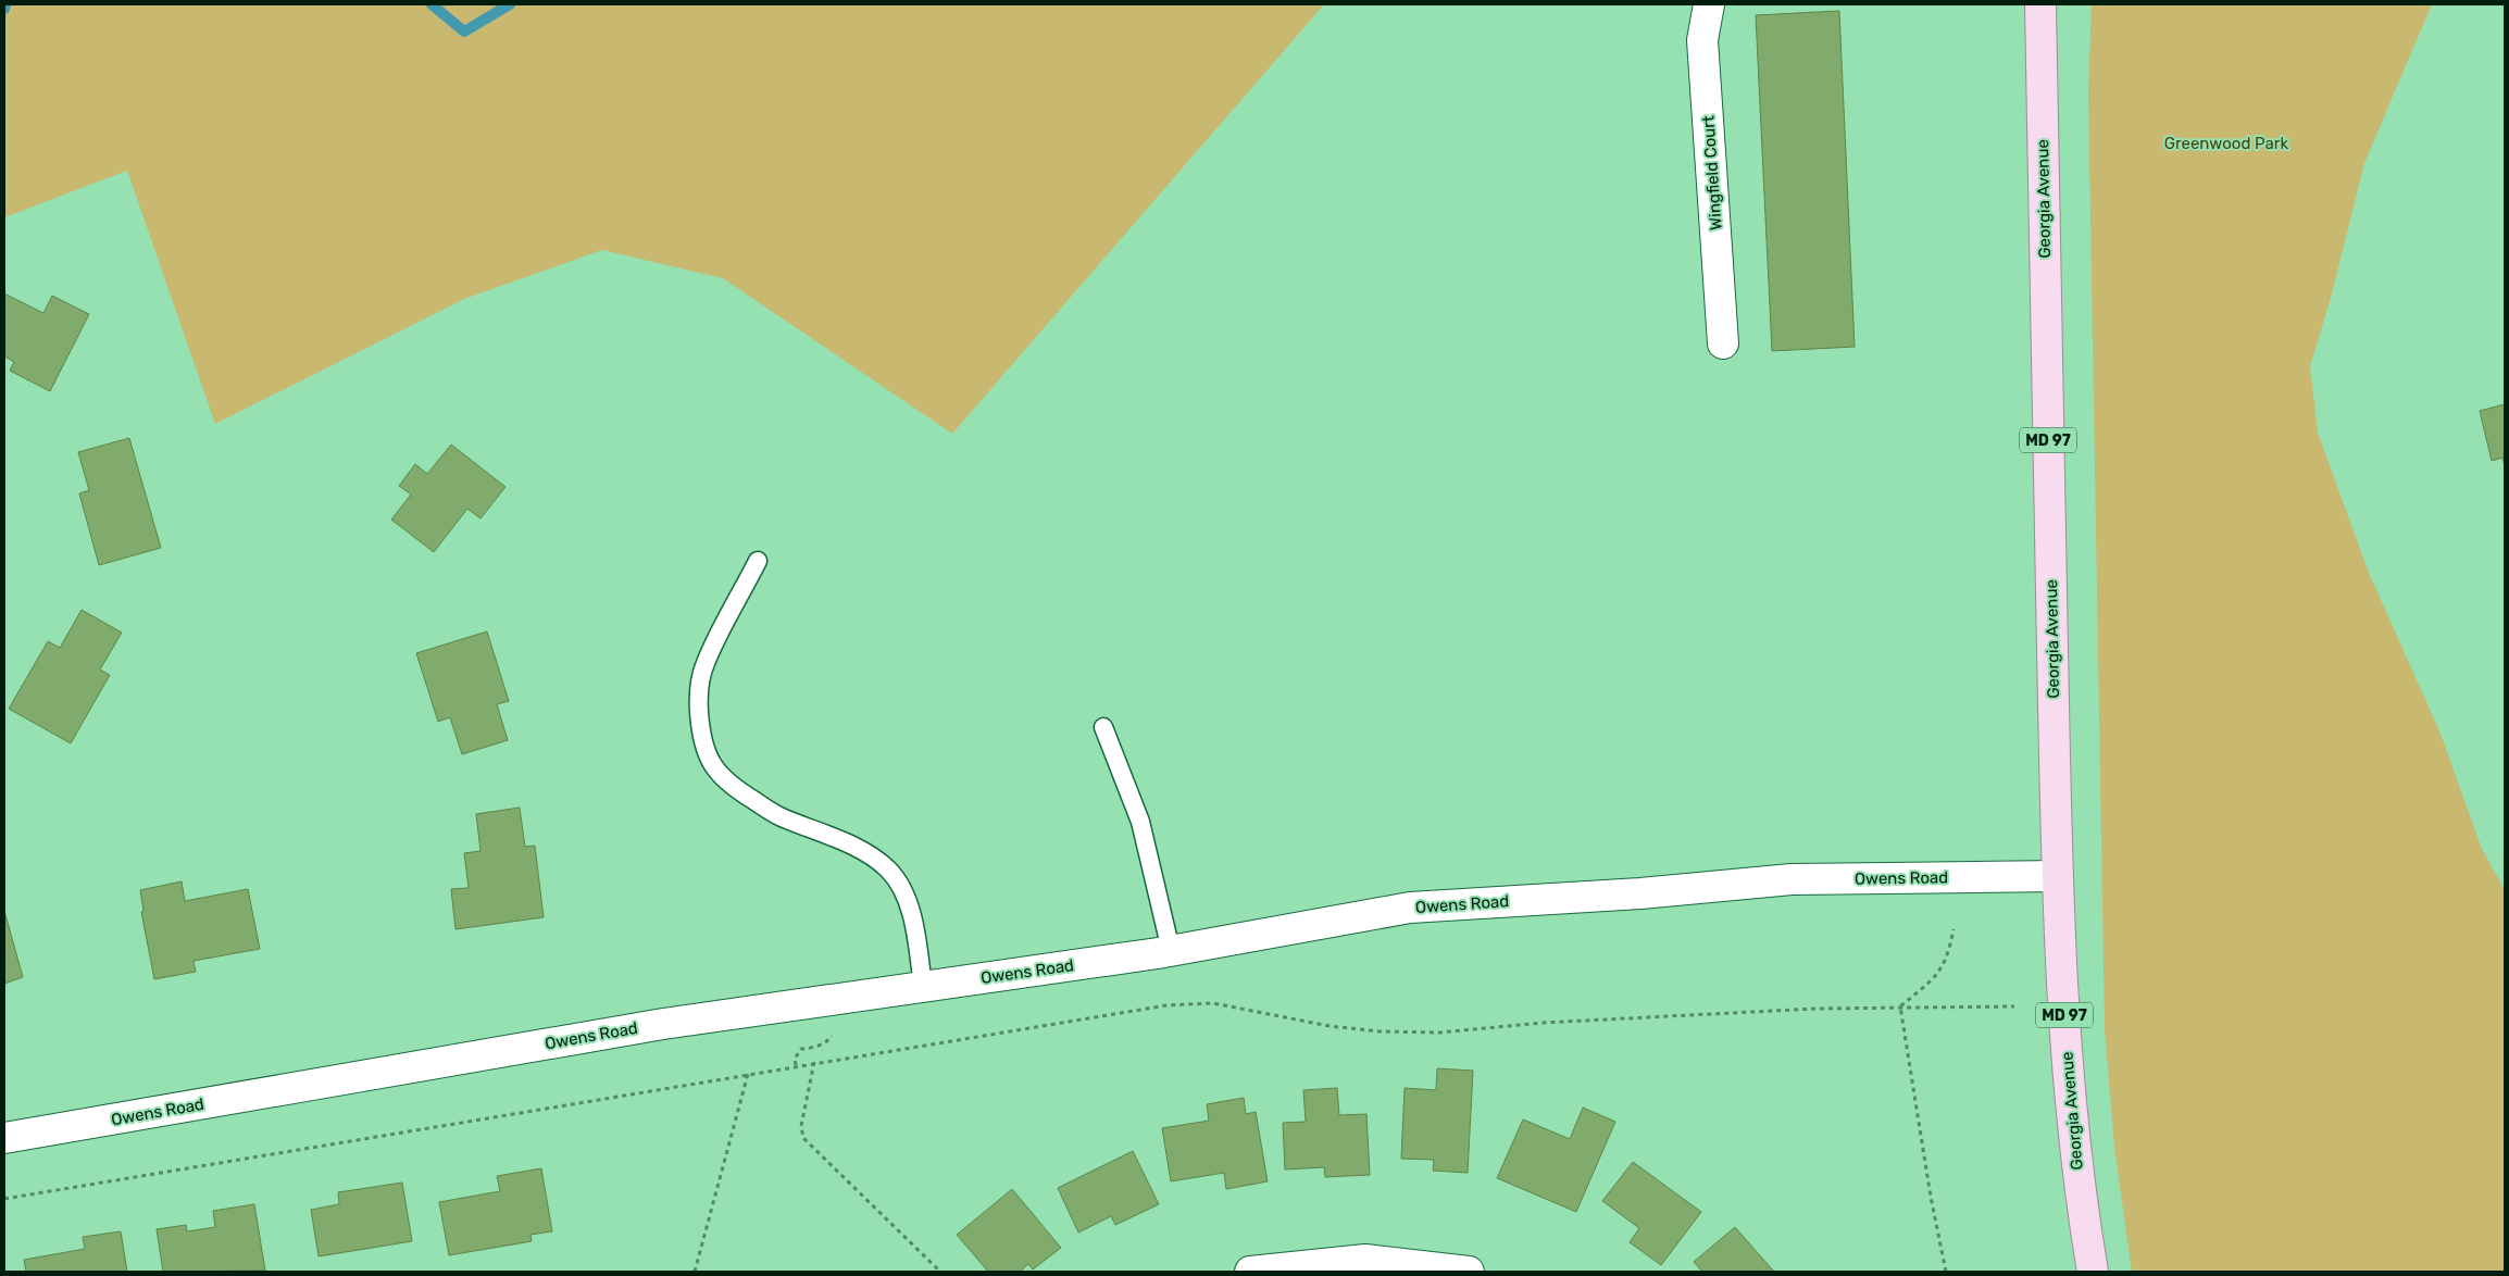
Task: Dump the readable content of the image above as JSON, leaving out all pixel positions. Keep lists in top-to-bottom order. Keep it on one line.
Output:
{"streets":{"main road":["Georgia Avenue","MD 97"],"street":["Wingfield Court","Owens Road"]},"crossings":[["Georgia Avenue","Owens Road"]],"parks":["Greenwood Park"]}
